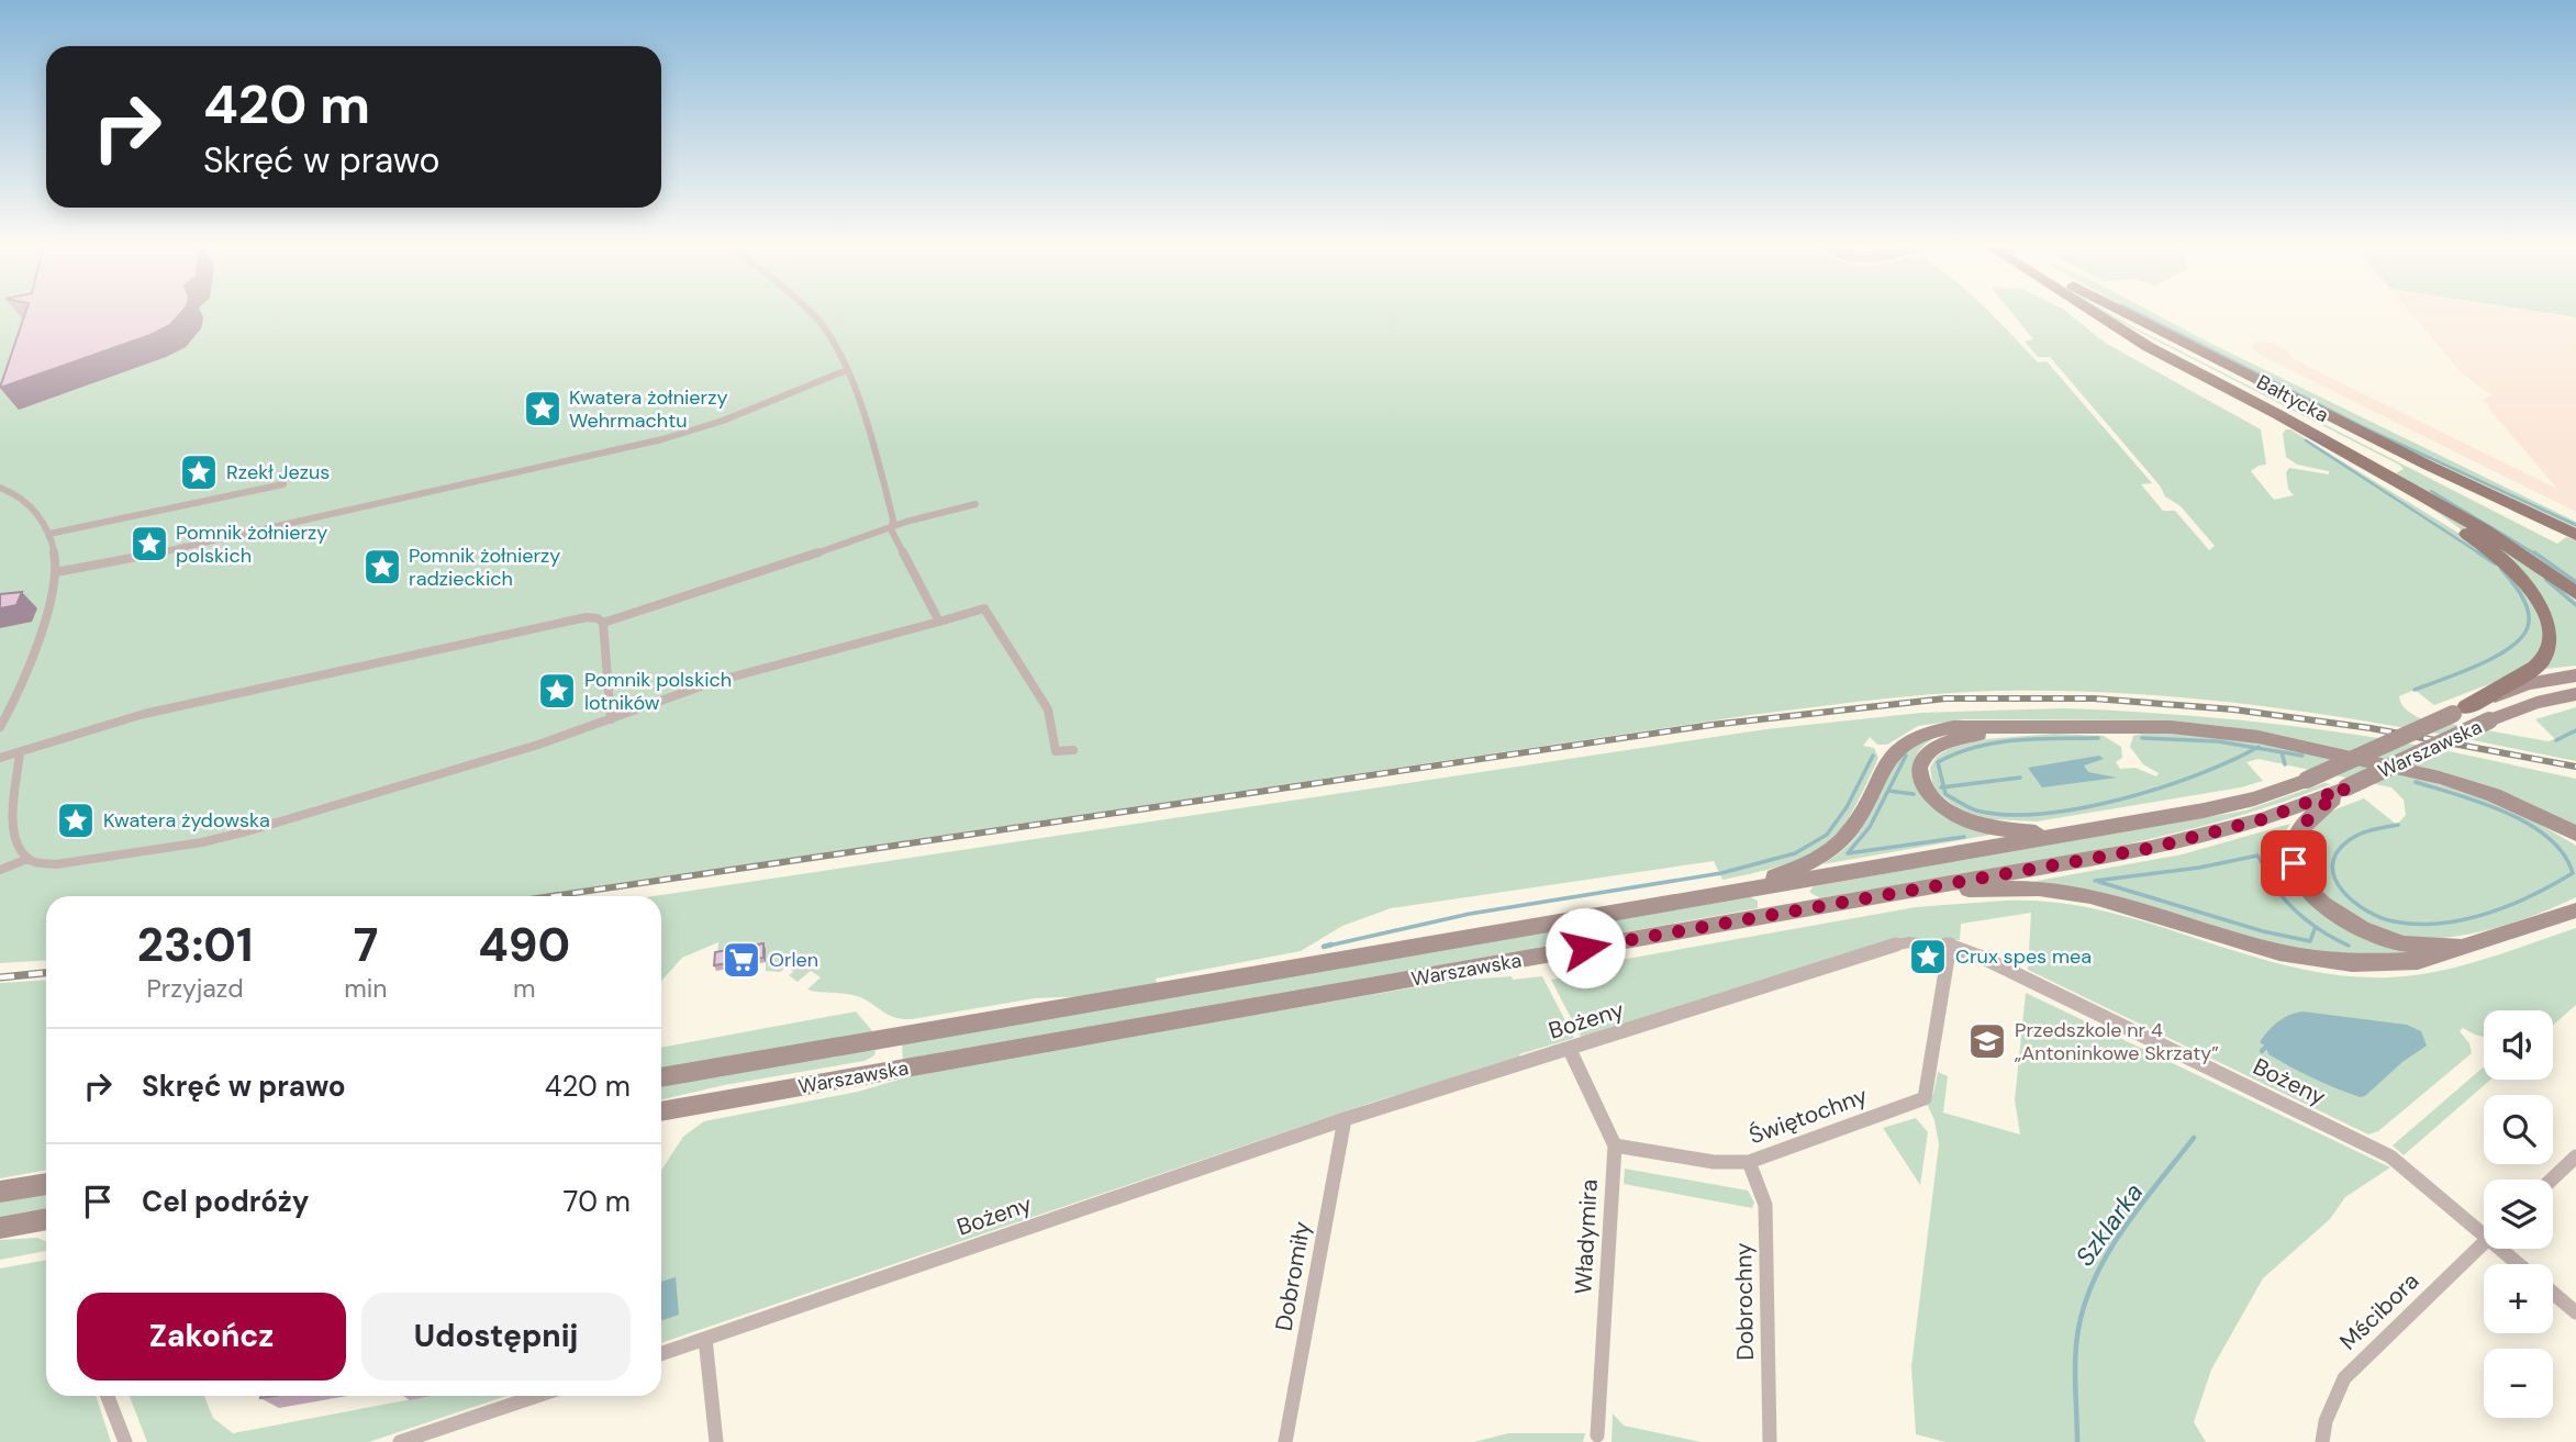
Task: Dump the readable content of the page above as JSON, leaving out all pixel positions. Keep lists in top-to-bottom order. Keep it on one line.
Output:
{"streets":{"main road":["Bałtycka","Warszawska"],"street":["Bożeny","Świętochny","Władymira","Dobromiły","Dobrochny","Mścibora"]},"crossings":[["Bożeny","Świętochny"],["Bożeny","Władymira"],["Bożeny","Dobromiły"],["Świętochny","Władymira"],["Świętochny","Dobrochny"]],"water":["Szklarka"],"places":{"place":["Kwatera żołnierzy Wehrmachtu","Rzekł Jezus","Pomnik żołnierzy polskich","Pomnik żołnierzy radzieckich","Pomnik polskich lotników","Kwatera żydowska","Crux spes mea"],"supermarket":["Orlen"],"school or university":["Przedszkole nr 4 „Antoninkowe Skrzaty”"]},"page":{"turn":["420 m","Skręć w prawo"],"eta":["23:01","Przyjazd","7","min","490","m"],"map_buttons":["+","−"],"list":[{"name":"Skręć w prawo","value":"420 m"},{"name":"Cel podróży","value":"70 m"}],"buttons":["Zakończ","Udostępnij"]}}
